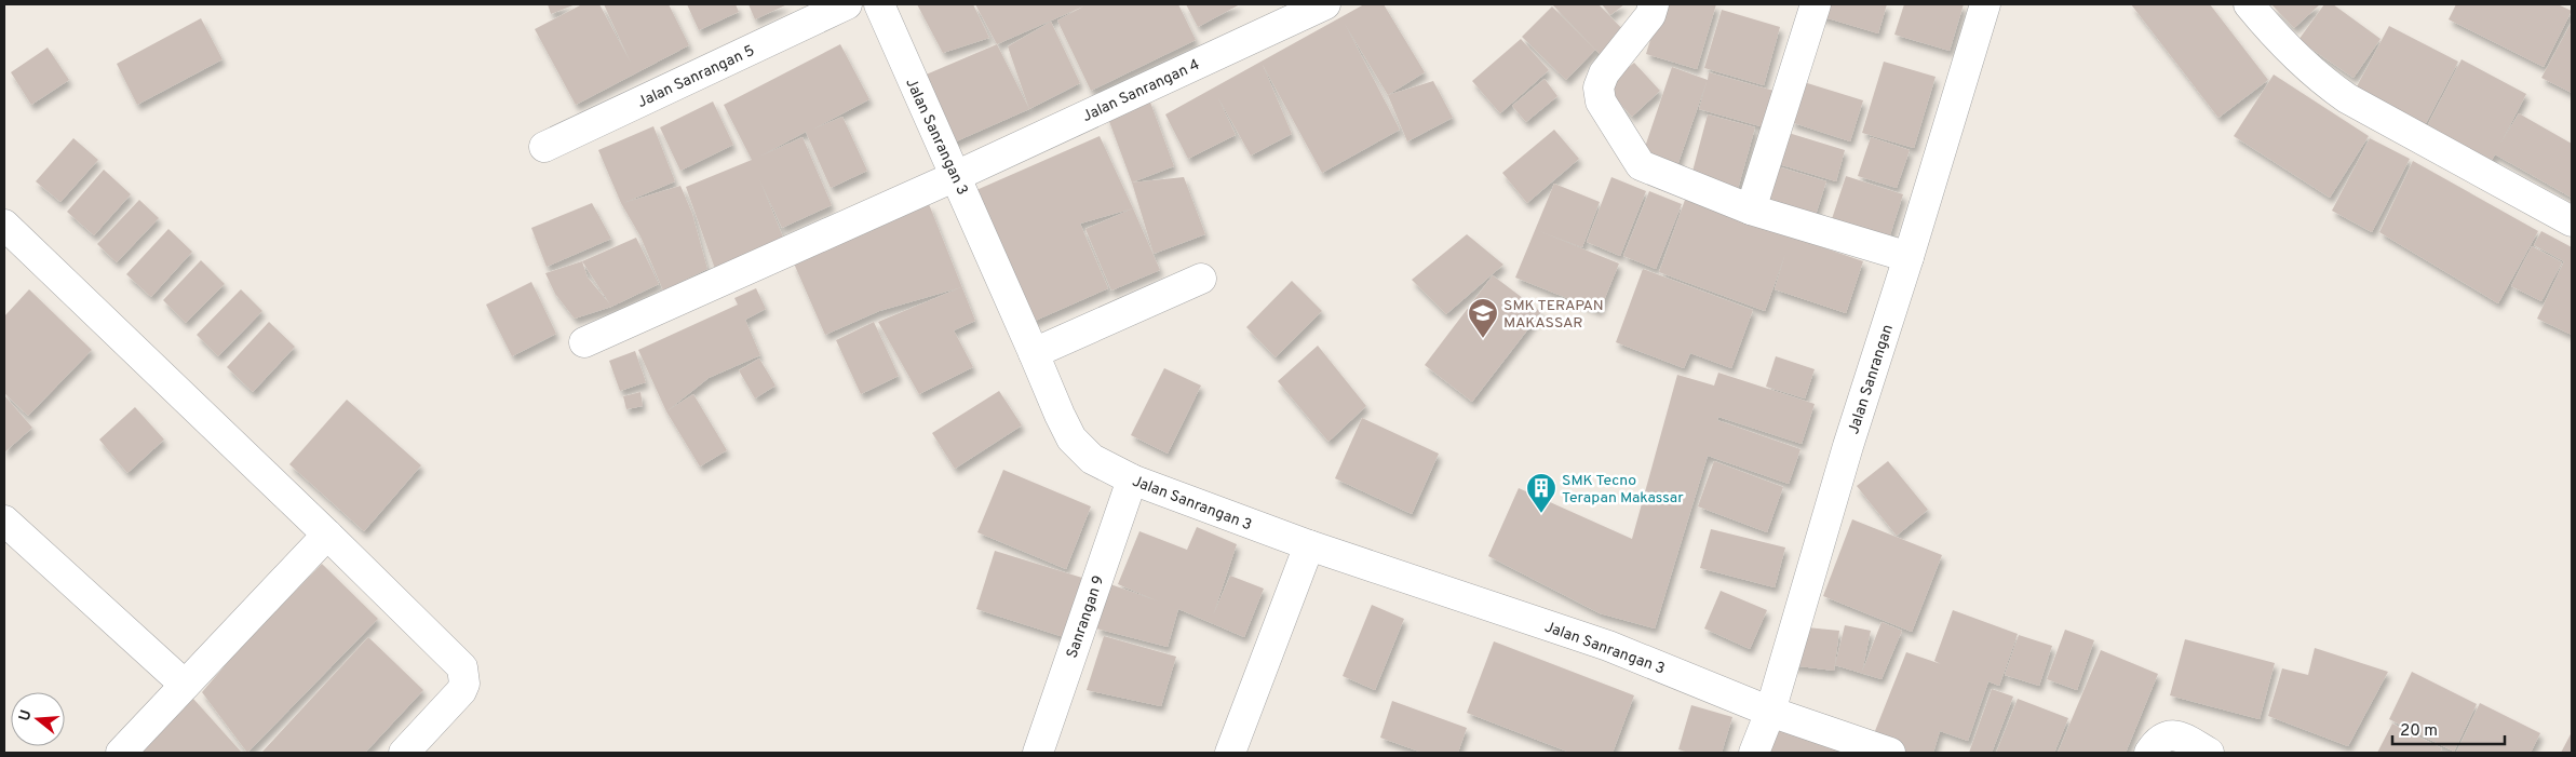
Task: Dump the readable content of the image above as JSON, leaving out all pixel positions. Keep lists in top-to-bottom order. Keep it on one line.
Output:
{"streets":{"street":["Jalan Sanrangan 5","Jalan Sanrangan 4","Jalan Sanrangan 3","Jalan Sanrangan","Sanrangan 9"]},"crossings":[["Jalan Sanrangan 4","Jalan Sanrangan 3"],["Jalan Sanrangan 3","Jalan Sanrangan"],["Jalan Sanrangan 3","Sanrangan 9"]],"places":{"school or university":["SMK TERAPAN MAKASSAR"],"building":["SMK Tecno Terapan Makassar"]},"scale_bar":"20 m","north":"left"}
